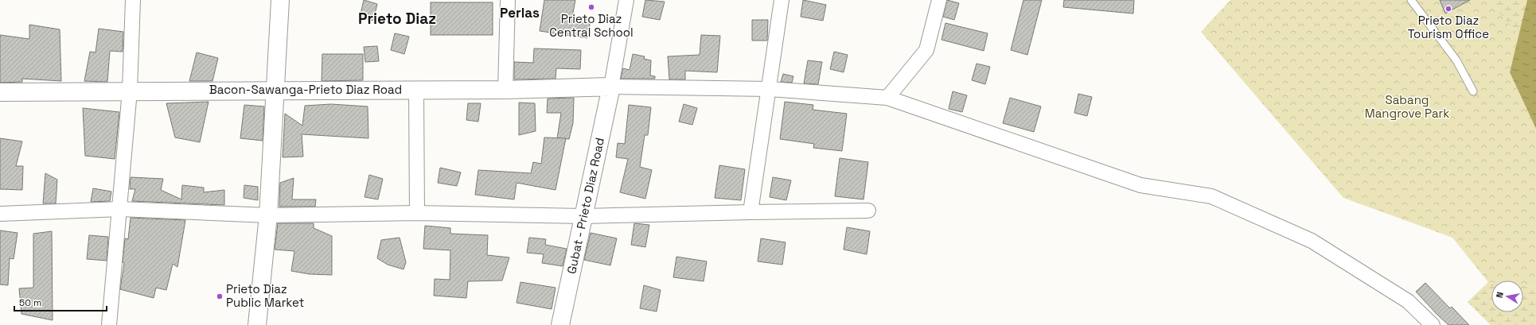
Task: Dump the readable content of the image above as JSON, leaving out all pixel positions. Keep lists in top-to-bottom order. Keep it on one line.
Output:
{"streets":{"main road":["Bacon-Sawanga-Prieto Diaz Road","Gubat - Prieto Diaz Road"]},"crossings":[["Bacon-Sawanga-Prieto Diaz Road","Gubat - Prieto Diaz Road"]],"districts":["Perlas","Prieto Diaz"],"parks":["Sabang Mangrove Park"],"places":["Prieto Diaz Central School","Prieto Diaz Tourism Office","Prieto Diaz Public Market"],"scale_bar":"50 m","north":"left"}
